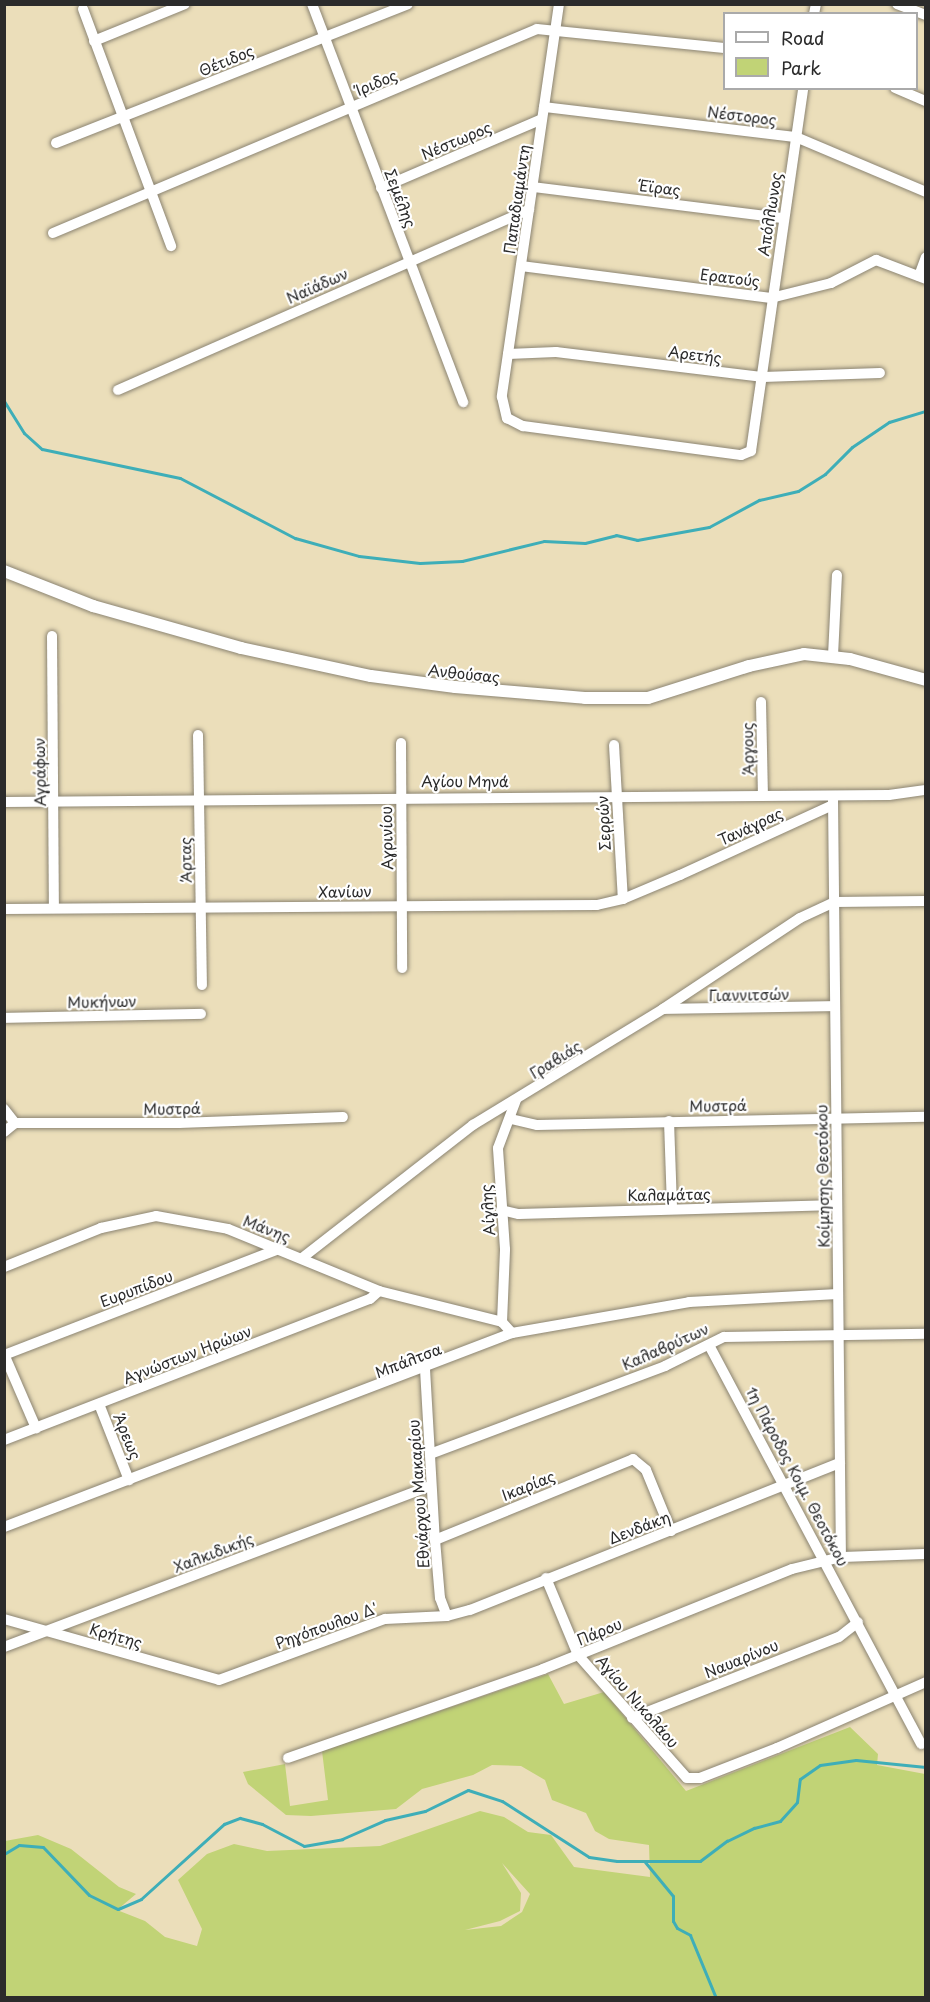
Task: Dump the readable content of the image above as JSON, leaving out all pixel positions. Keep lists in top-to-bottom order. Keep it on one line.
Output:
{"streets":{"street":["Θέτιδος","Ίριδος","Νέστορος","Νέστωρος","Έϊρας","Σεμέλης","Παπαδιαμάντη","Απόλλωνος","Ερατούς","Ναϊάδων","Αρετής","Ανθούσας","Άργους","Αγράφων","Αγίου Μηνά","Σερρών","Τανάγρας","Αγρινίου","Άρτας","Χανίων","Γιαννιτσών","Μυκήνων","Γραβιάς","Μυστρά","Κοίμησης Θεοτόκου","Καλαμάτας","Αίγλης","Μάνης","Ευρυπίδου","Καλαβρύτων","Αγνώστων Ηρώων","Μπάλτσα","Άρεως","1η Πάροδος Κοιμ. Θεοτόκου","Ικαρίας","Εθνάρχου Μακαρίου","Δενδάκη","Χαλκιδικής","Ρηγόπουλου Δ'","Πάρου","Κρήτης","Ναυαρίνου","Αγίου Νικολάου"]},"crossings":[["Θέτιδος","Σεμέλης"],["Ίριδος","Σεμέλης"],["Ίριδος","Παπαδιαμάντη"],["Νέστορος","Παπαδιαμάντη"],["Νέστορος","Απόλλωνος"],["Νέστωρος","Σεμέλης"],["Νέστωρος","Παπαδιαμάντη"],["Έϊρας","Παπαδιαμάντη"],["Έϊρας","Απόλλωνος"],["Σεμέλης","Ναϊάδων"],["Παπαδιαμάντη","Απόλλωνος"],["Παπαδιαμάντη","Ερατούς"],["Παπαδιαμάντη","Ναϊάδων"],["Παπαδιαμάντη","Αρετής"],["Απόλλωνος","Ερατούς"],["Απόλλωνος","Αρετής"],["Άργους","Αγίου Μηνά"],["Αγράφων","Αγίου Μηνά"],["Αγράφων","Χανίων"],["Αγίου Μηνά","Σερρών"],["Αγίου Μηνά","Τανάγρας"],["Αγίου Μηνά","Αγρινίου"],["Αγίου Μηνά","Άρτας"],["Αγίου Μηνά","Κοίμησης Θεοτόκου"],["Σερρών","Χανίων"],["Τανάγρας","Χανίων"],["Τανάγρας","Κοίμησης Θεοτόκου"],["Αγρινίου","Χανίων"],["Άρτας","Χανίων"],["Γιαννιτσών","Γραβιάς"],["Γιαννιτσών","Κοίμησης Θεοτόκου"],["Γραβιάς","Κοίμησης Θεοτόκου"],["Γραβιάς","Αίγλης"],["Γραβιάς","Μάνης"],["Μυστρά","Κοίμησης Θεοτόκου"],["Μυστρά","Αίγλης"],["Κοίμησης Θεοτόκου","Καλαμάτας"],["Κοίμησης Θεοτόκου","Καλαβρύτων"],["Κοίμησης Θεοτόκου","Μπάλτσα"],["Κοίμησης Θεοτόκου","Δενδάκη"],["Κοίμησης Θεοτόκου","Πάρου"],["Καλαμάτας","Αίγλης"],["Αίγλης","Μάνης"],["Μάνης","Ευρυπίδου"],["Μάνης","Αγνώστων Ηρώων"],["Καλαβρύτων","1η Πάροδος Κοιμ. Θεοτόκου"],["Καλαβρύτων","Εθνάρχου Μακαρίου"],["Αγνώστων Ηρώων","Άρεως"],["Μπάλτσα","Άρεως"],["Μπάλτσα","Εθνάρχου Μακαρίου"],["1η Πάροδος Κοιμ. Θεοτόκου","Δενδάκη"],["1η Πάροδος Κοιμ. Θεοτόκου","Πάρου"],["1η Πάροδος Κοιμ. Θεοτόκου","Ναυαρίνου"],["1η Πάροδος Κοιμ. Θεοτόκου","Αγίου Νικολάου"],["Ικαρίας","Εθνάρχου Μακαρίου"],["Ικαρίας","Δενδάκη"],["Εθνάρχου Μακαρίου","Δενδάκη"],["Εθνάρχου Μακαρίου","Χαλκιδικής"],["Εθνάρχου Μακαρίου","Ρηγόπουλου Δ'"],["Δενδάκη","Ρηγόπουλου Δ'"],["Δενδάκη","Αγίου Νικολάου"],["Χαλκιδικής","Κρήτης"],["Ρηγόπουλου Δ'","Κρήτης"],["Πάρου","Αγίου Νικολάου"],["Ναυαρίνου","Αγίου Νικολάου"]],"legend":["Road","Park"]}
